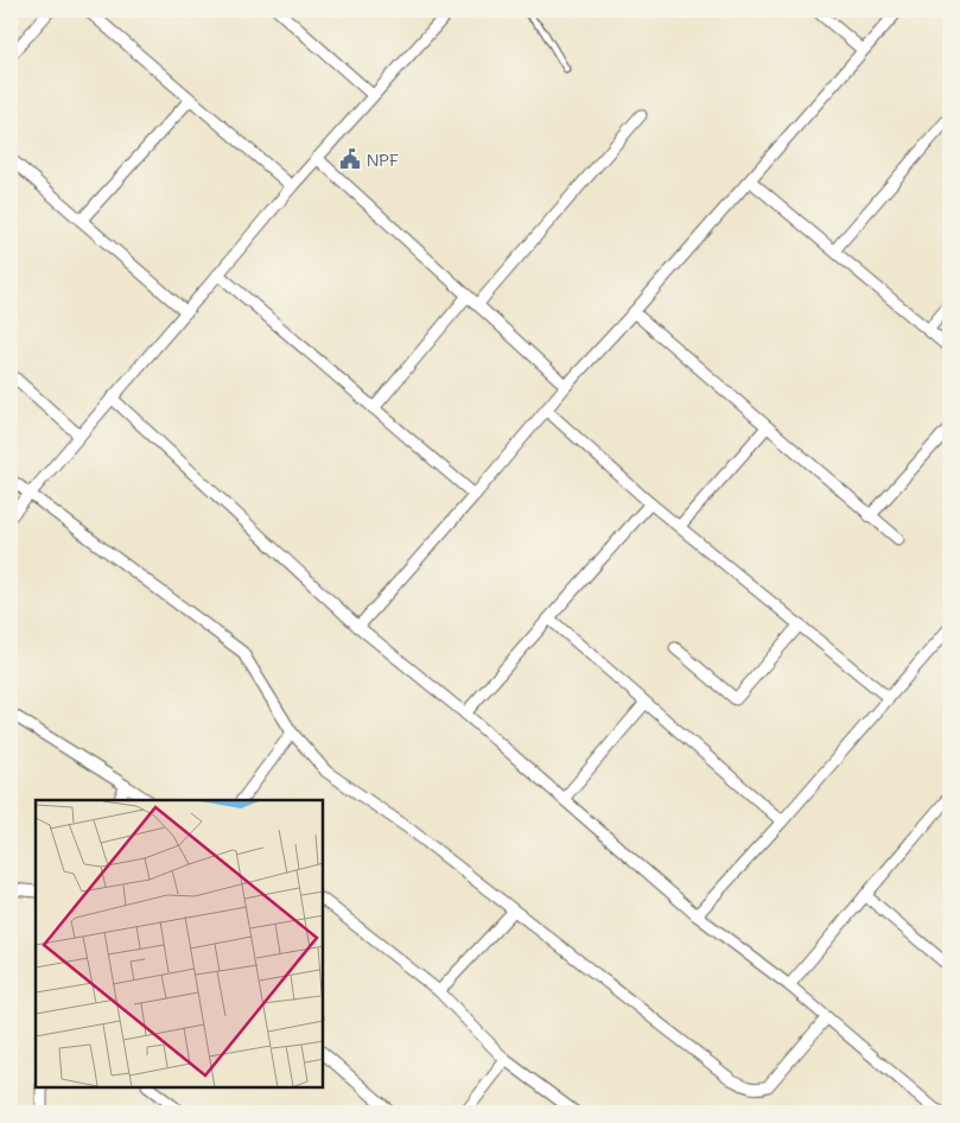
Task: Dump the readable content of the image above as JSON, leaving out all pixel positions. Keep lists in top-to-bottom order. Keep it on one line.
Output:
{"places":{"public building":["NPF"]}}
